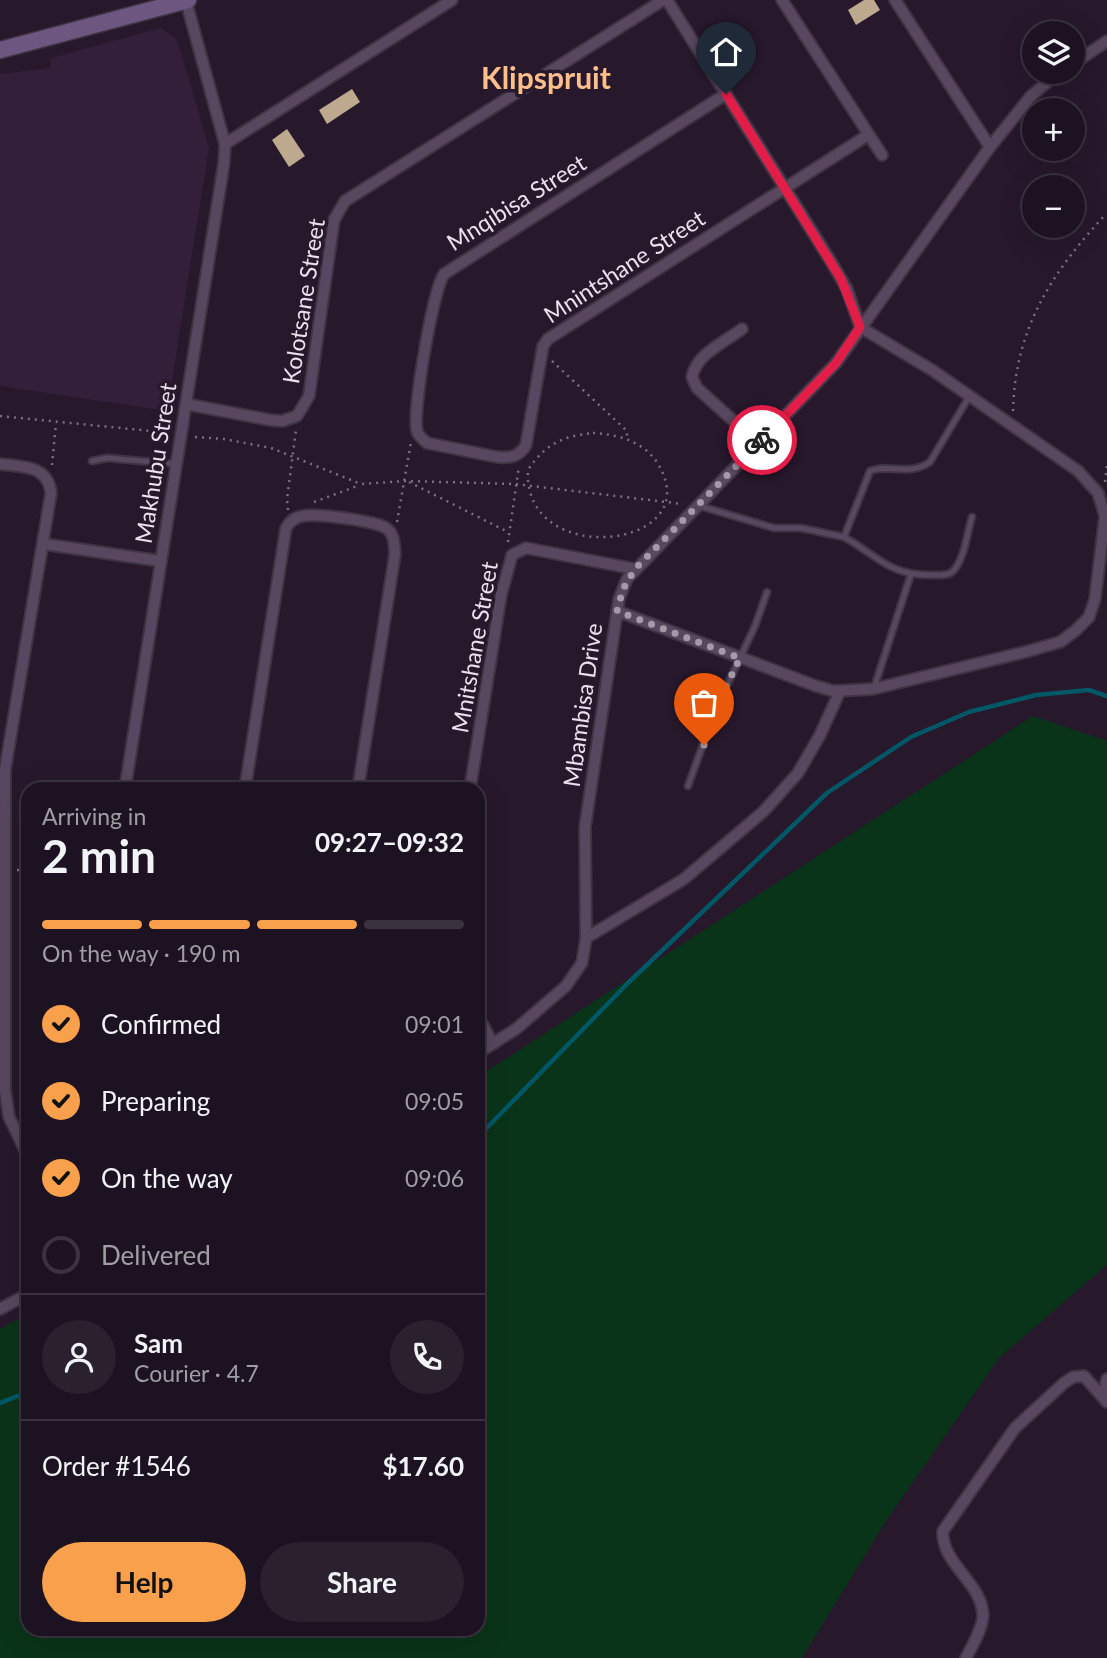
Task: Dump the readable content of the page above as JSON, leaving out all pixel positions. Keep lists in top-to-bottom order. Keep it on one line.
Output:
{"streets":{"street":["Mnqibisa Street","Mnintshane Street","Kolotsane Street","Makhubu Street","Mnitshane Street","Mbambisa Drive"]},"crossings":[["Kolotsane Street","Makhubu Street"],["Mnitshane Street","Mbambisa Drive"]],"districts":["Klipspruit"],"page":{"map_buttons":["+","−"],"heading":["2 min","Arriving in","09:27–09:32"],"panel":["Sam","Courier · 4.7","Order #1546","$17.60"],"bar":"On the way · 190 m","list":[["Confirmed","09:01"],["Preparing","09:05"],["On the way","09:06"],"Delivered"],"buttons":["Help","Share"]}}
